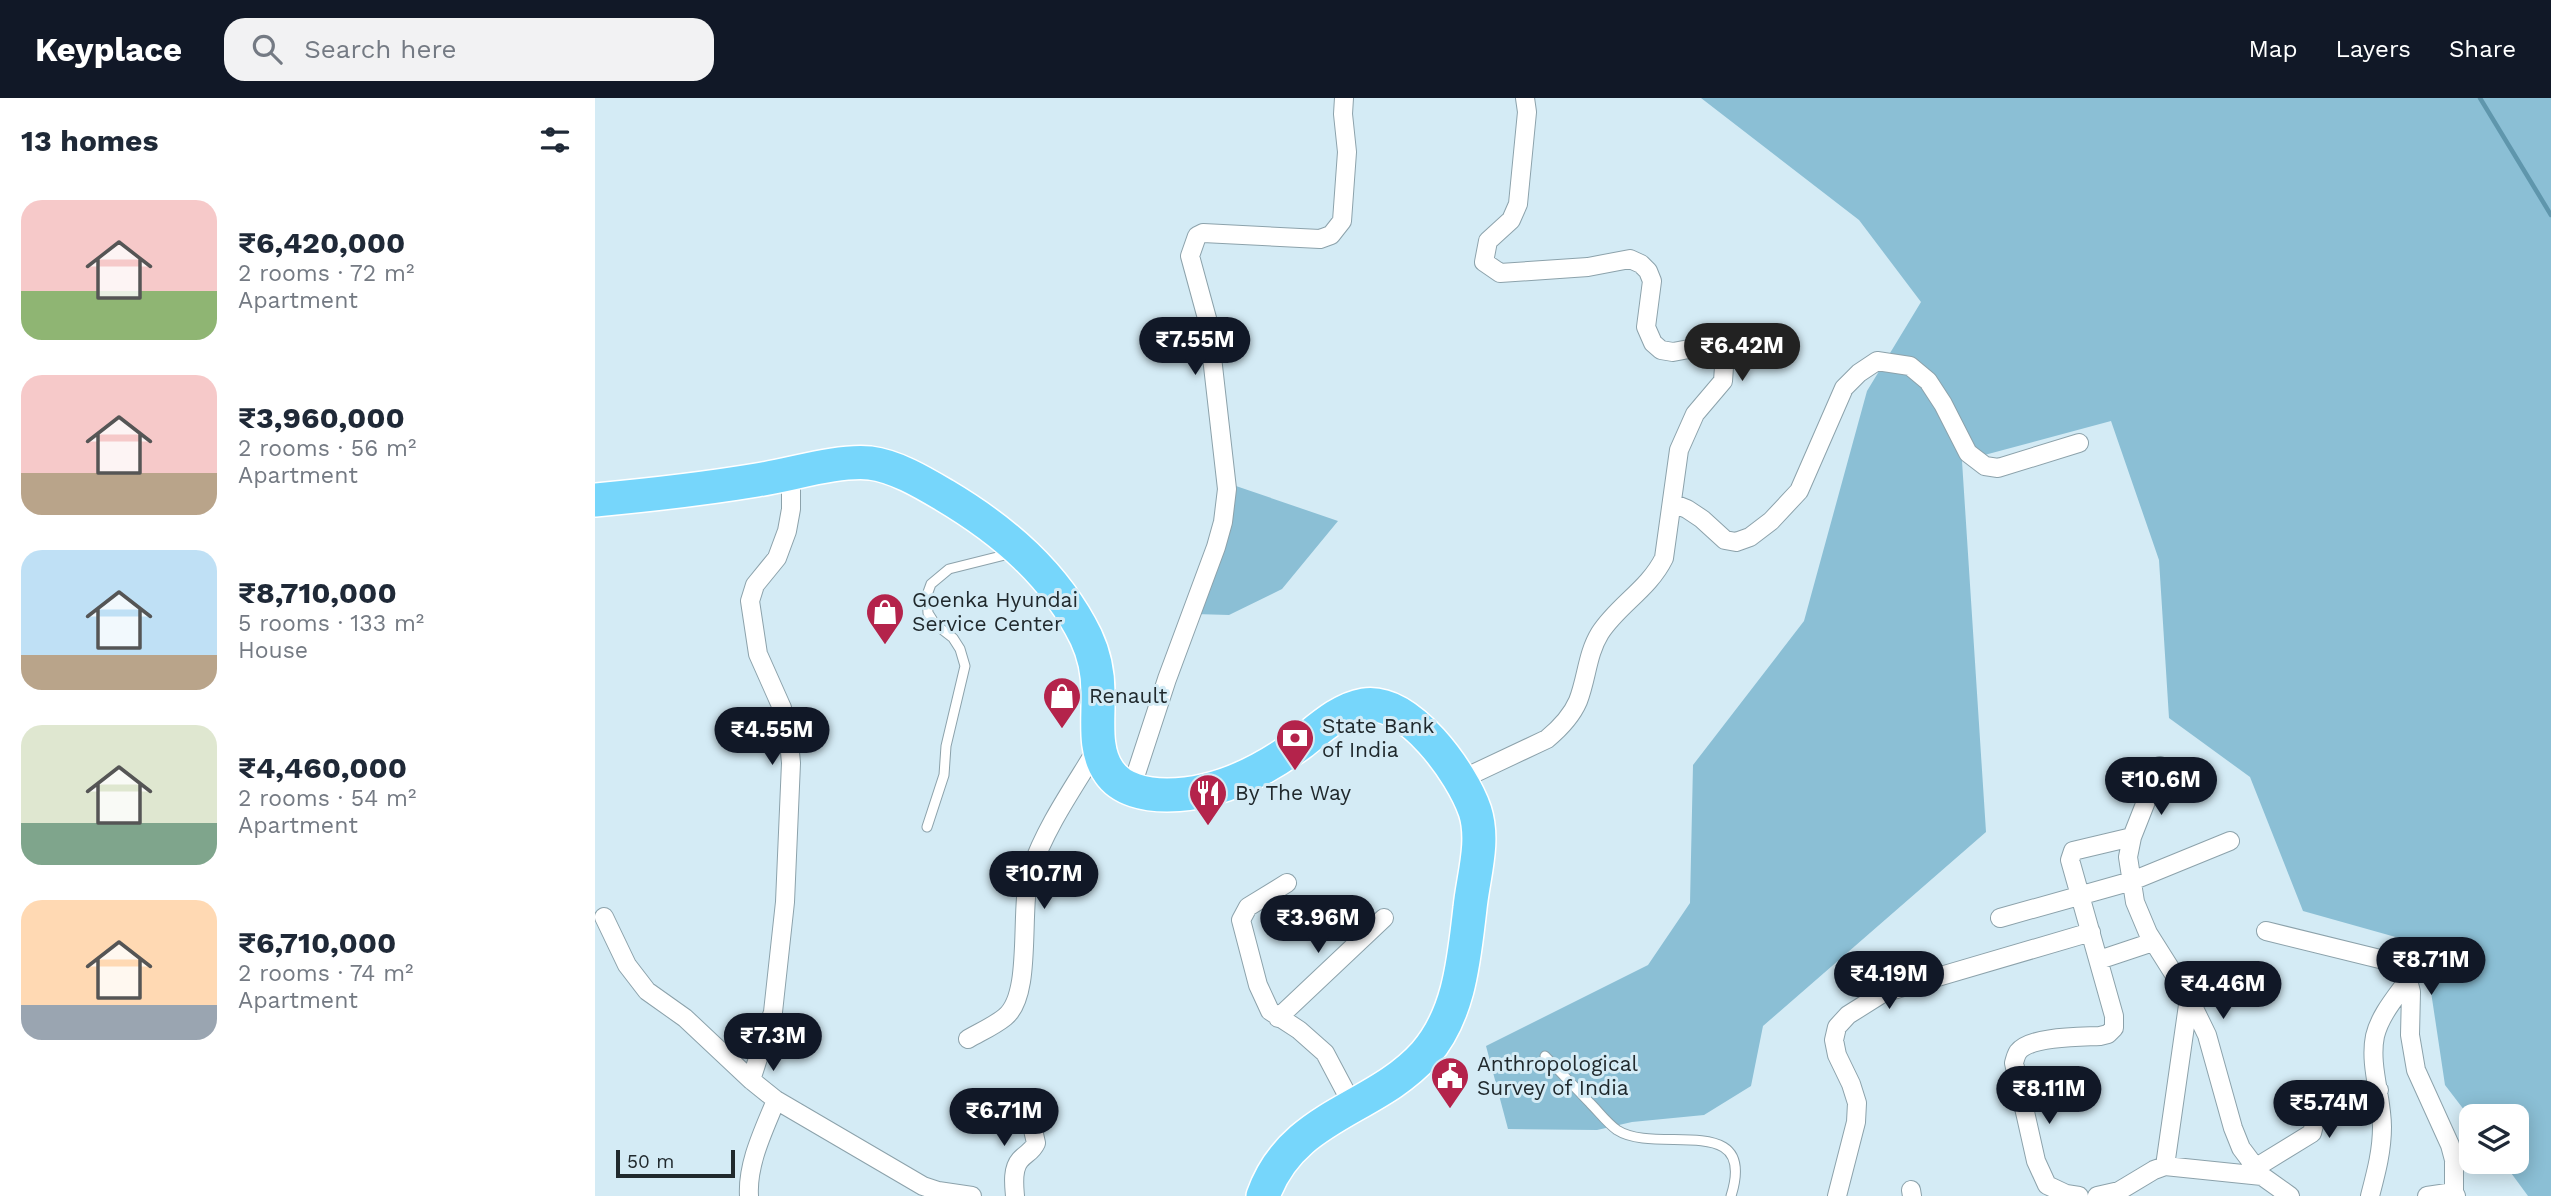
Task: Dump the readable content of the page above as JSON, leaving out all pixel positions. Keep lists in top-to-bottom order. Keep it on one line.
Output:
{"places":{"shop":["Goenka Hyundai Service Center","Renault"],"bank":["State Bank of India"],"restaurant":["By The Way"],"public building":["Anthropological Survey of India"]},"scale_bar":"50 m","page":{"header":"Keyplace","search":"Search here","nav":["Map","Layers","Share"],"heading":"13 homes","list":[{"name":"₹6,420,000","note":"2 rooms · 72 m² · Apartment"},{"name":"₹3,960,000","note":"2 rooms · 56 m² · Apartment"},{"name":"₹8,710,000","note":"5 rooms · 133 m² · House"},{"name":"₹4,460,000","note":"2 rooms · 54 m² · Apartment"},{"name":"₹6,710,000","note":"2 rooms · 74 m² · Apartment"}],"price":["₹7.55M","₹6.42M","₹4.55M","₹10.6M","₹10.7M","₹3.96M","₹8.71M","₹4.19M","₹4.46M","₹7.3M","₹8.11M","₹5.74M","₹6.71M"],"scale":"50 m"}}
